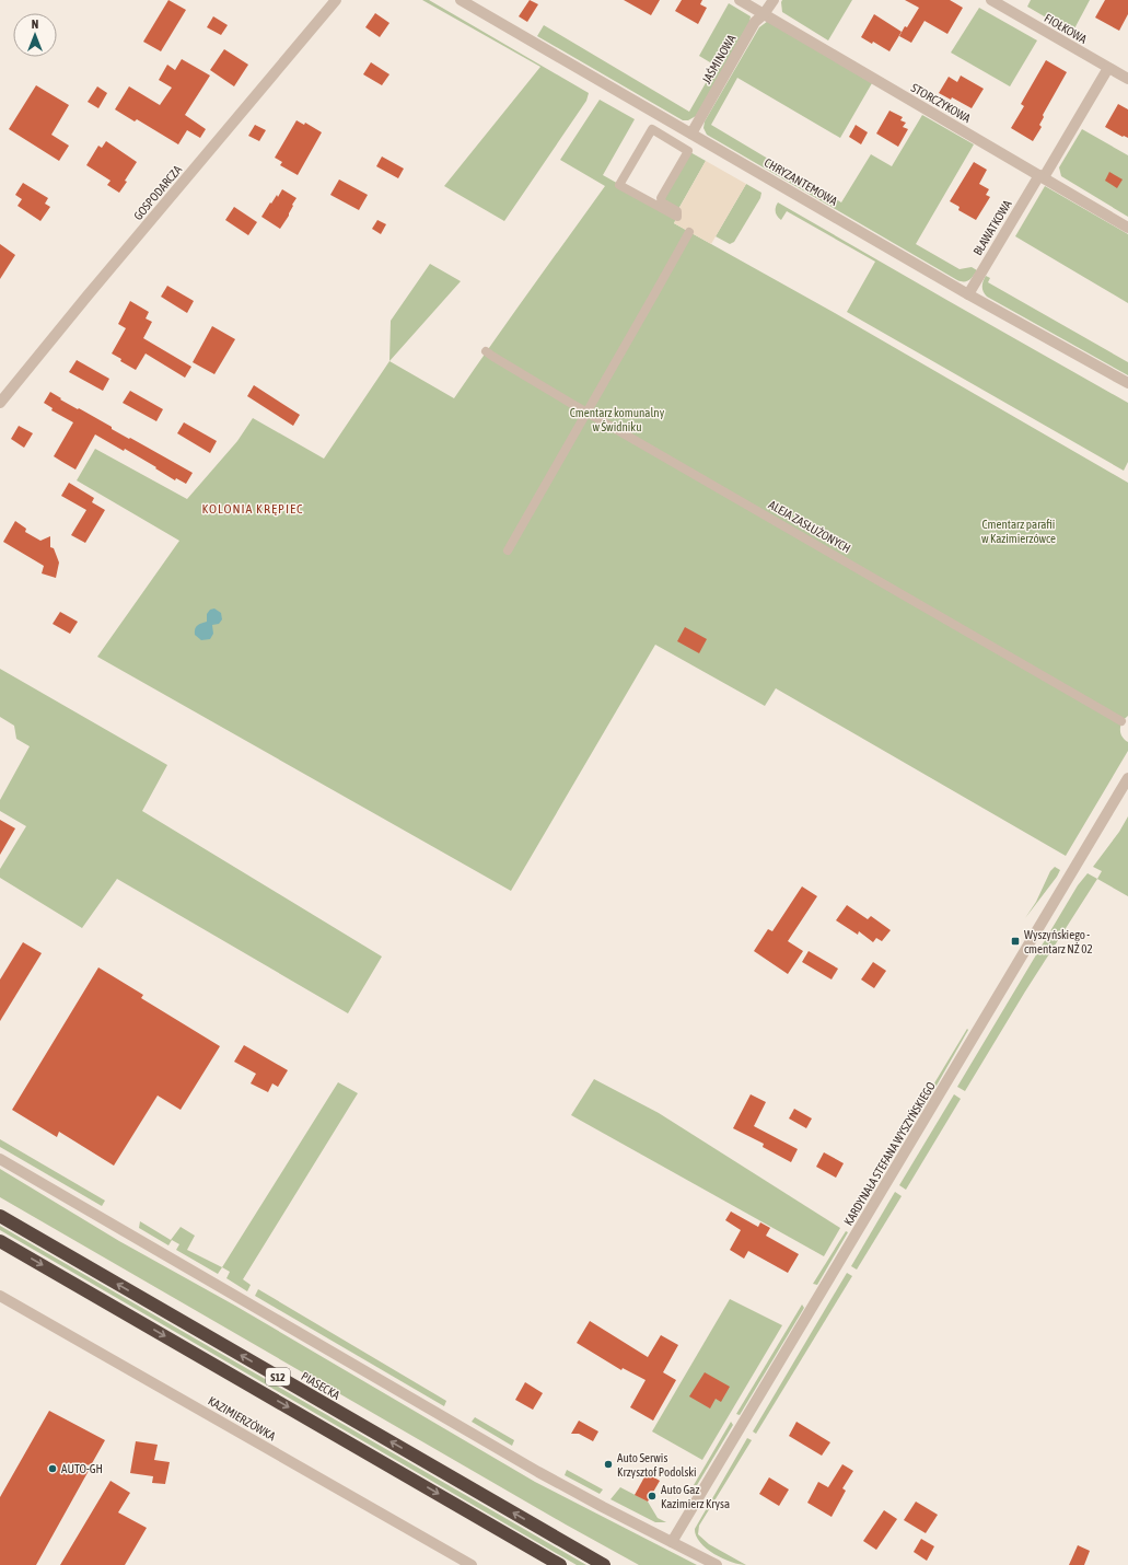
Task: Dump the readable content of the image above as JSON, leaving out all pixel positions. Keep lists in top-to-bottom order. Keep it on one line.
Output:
{"streets":{"highway":["S12","PIASECKA"],"street":["FIOŁKOWA","JAŚMINOWA","STORCZYKOWA","CHRYZANTEMOWA","GOSPODARCZA","BŁAWATKOWA","ALEJA ZASŁUŻONYCH","KARDYNAŁA STEFANA WYSZYŃSKIEGO","KAZIMIERZÓWKA"]},"crossings":[["FIOŁKOWA","BŁAWATKOWA"],["JAŚMINOWA","STORCZYKOWA"],["JAŚMINOWA","CHRYZANTEMOWA"],["STORCZYKOWA","BŁAWATKOWA"],["CHRYZANTEMOWA","BŁAWATKOWA"]],"districts":["KOLONIA KRĘPIEC"],"parks":["Cmentarz komunalny w Świdniku","Cmentarz parafii w Kazimierzówce"],"places":{"transit":["Wyszyńskiego - cmentarz NŻ 02"],"other":["Auto Serwis Krzysztof Podolski","AUTO-GH","Auto Gaz Kazimierz Krysa"]},"north":"top"}
